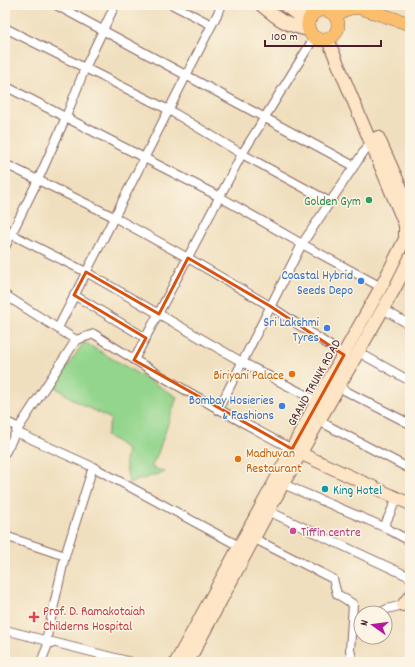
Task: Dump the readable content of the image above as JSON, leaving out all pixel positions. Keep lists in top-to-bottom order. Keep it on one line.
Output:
{"streets":{"main road":["GRAND TRUNK ROAD"]},"places":{"other":["Golden Gym","Coastal Hybrid Seeds Depo","Sri Lakshmi Tyres","Biriyani Palace","Bombay Hosieries & Fashions","Madhuvan Restaurant","King Hotel","Tiffin centre"],"health":["Prof. D. Ramakotaiah Childerns Hospital"]},"scale_bar":"100 m","north":"left"}
